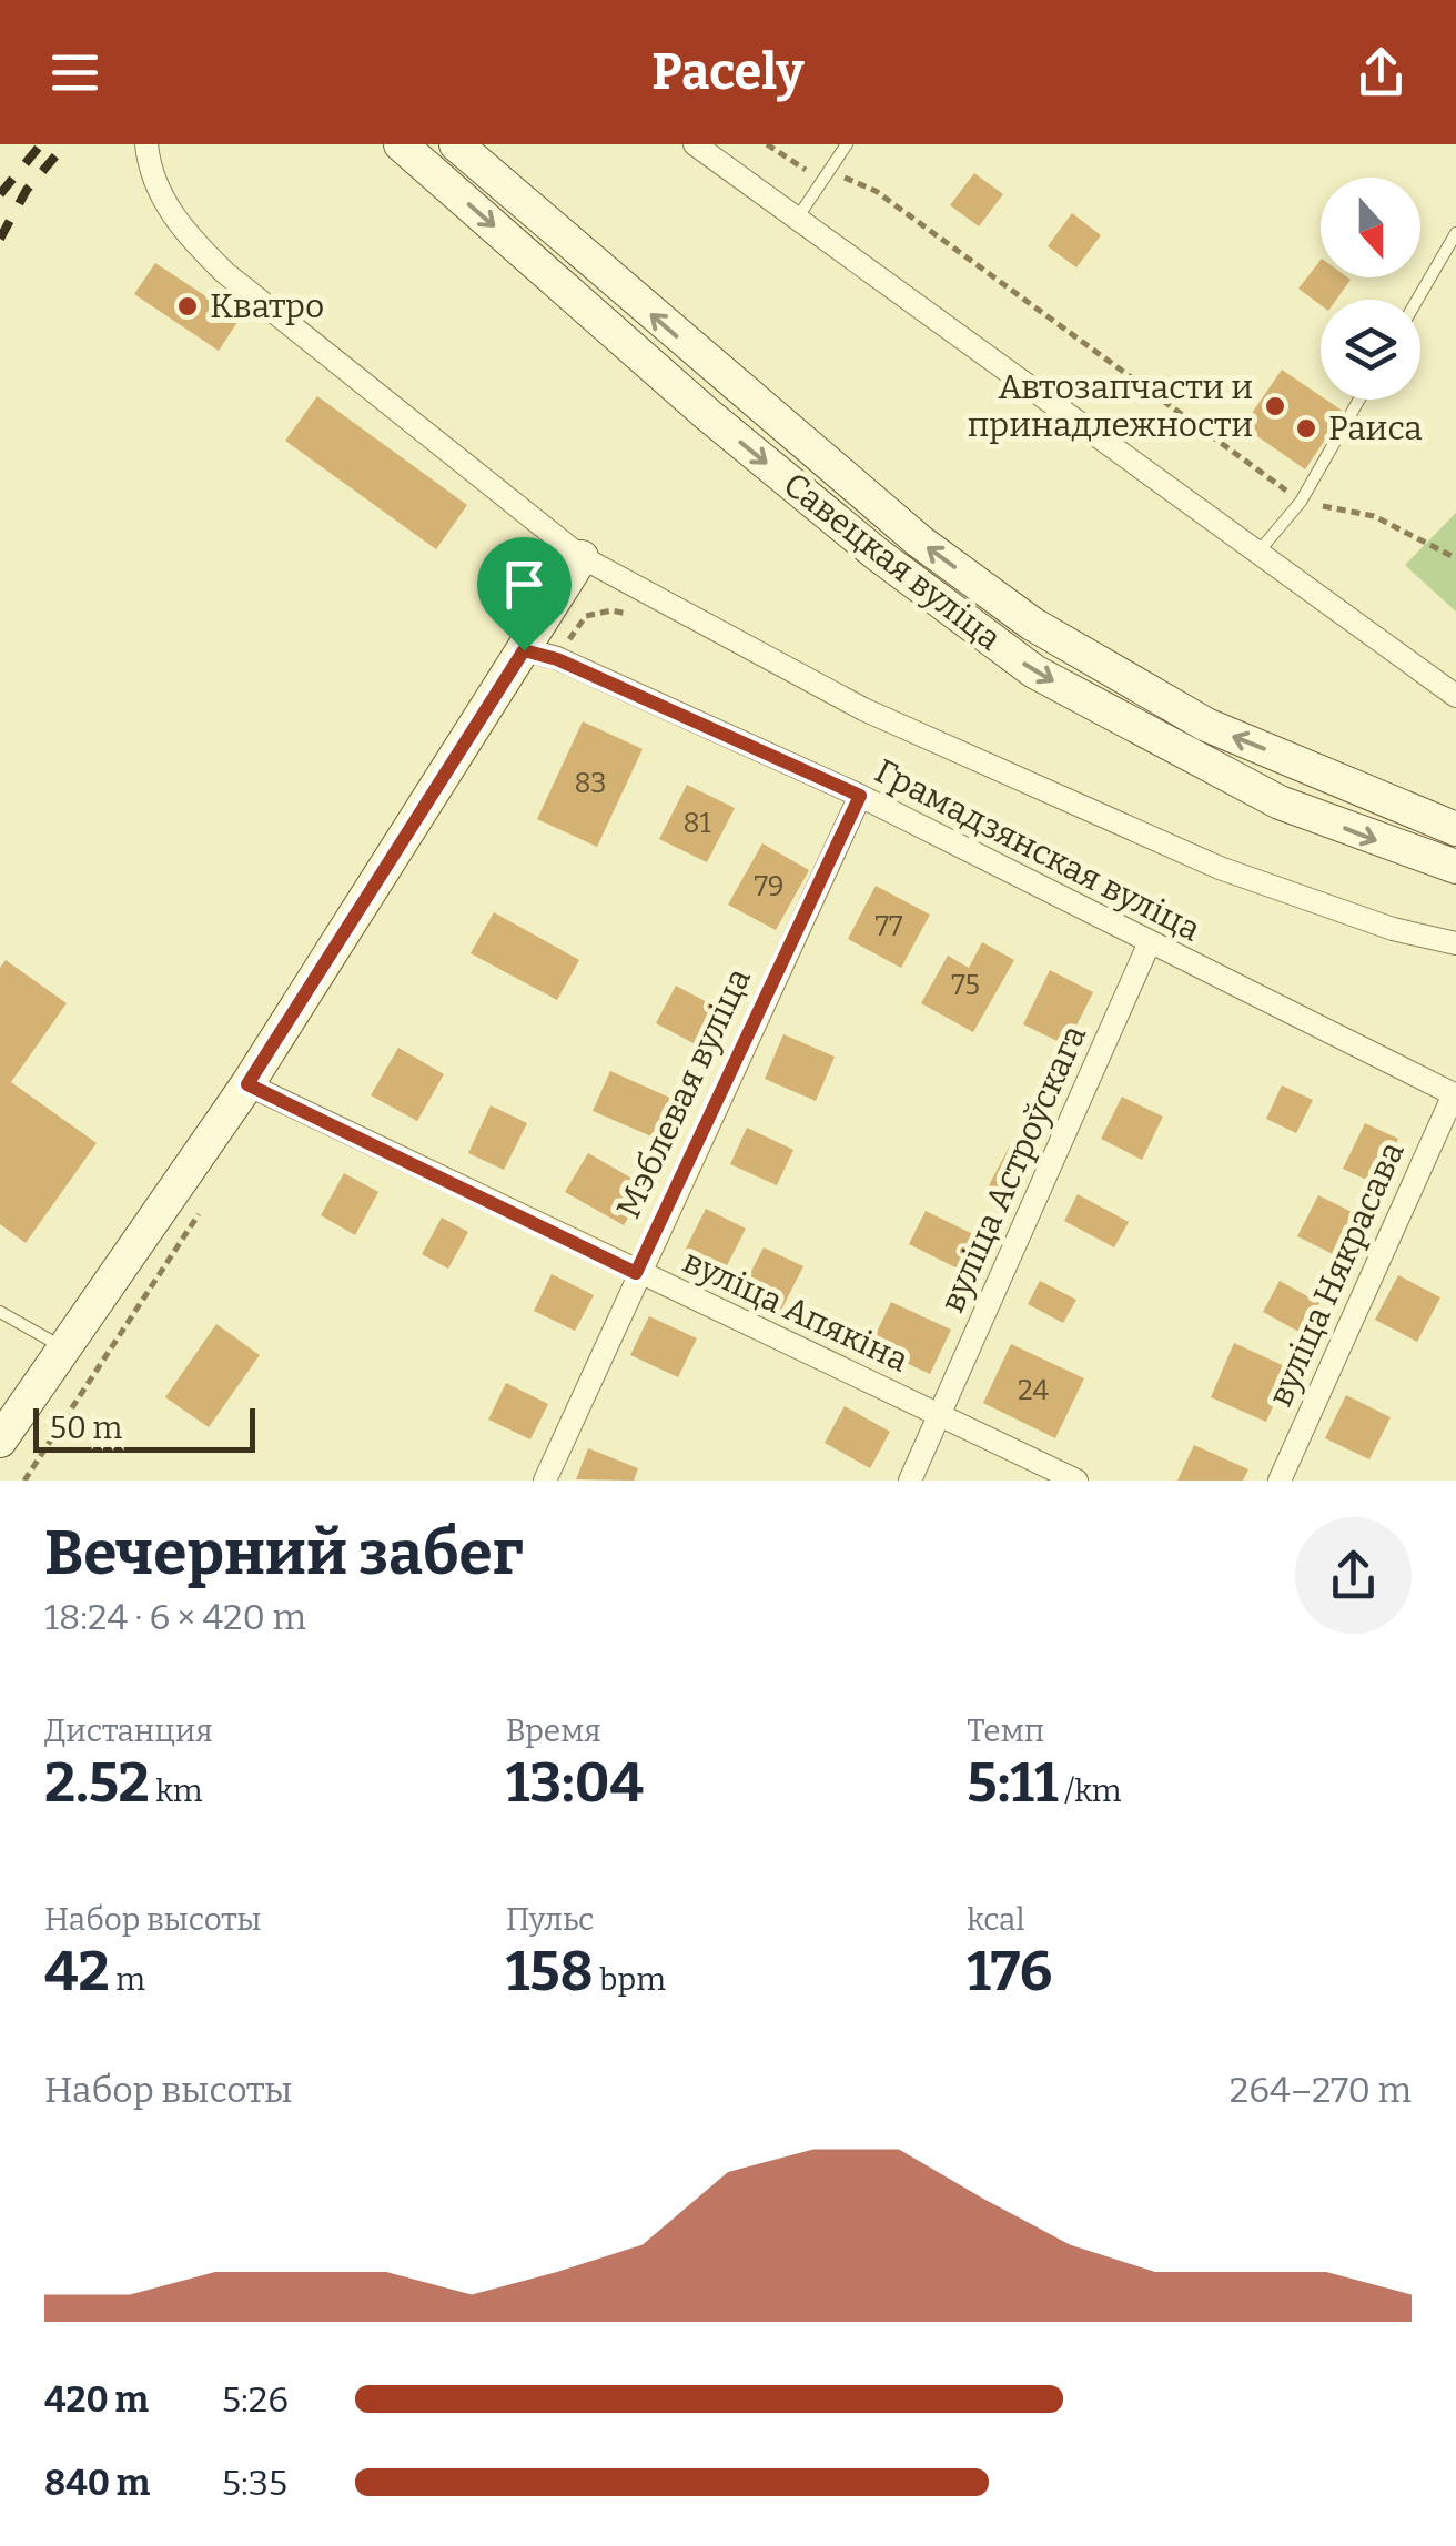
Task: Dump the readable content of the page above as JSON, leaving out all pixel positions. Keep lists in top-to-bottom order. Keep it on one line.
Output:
{"streets":{"street":["Савецкая вуліца","Грамадзянская вуліца","Мэблевая вуліца","вуліца Астроўскага","вуліца Някрасава","вуліца Апякіна"]},"crossings":[["Грамадзянская вуліца","Мэблевая вуліца"],["Грамадзянская вуліца","вуліца Астроўскага"],["Грамадзянская вуліца","вуліца Някрасава"],["Мэблевая вуліца","вуліца Апякіна"],["вуліца Астроўскага","вуліца Апякіна"]],"places":["Кватро","Автозапчасти и принадлежности","Раиса"],"house_numbers":["83","81","79","77","75","24"],"scale_bar":"50 m","north":"bottom","page":{"header":"Pacely","scale":"50 m","heading":["Вечерний забег","18:24 · 6 × 420 m"],"stats":[["Дистанция","2.52 km"],["Время","13:04"],["Темп","5:11 /km"],["Набор высоты","42 m"],["Пульс","158 bpm"],["kcal","176"]],"chart":["Набор высоты","264–270 m"],"list":[{"name":"420 m","note":"5:26"},{"name":"840 m","note":"5:35"}]}}
